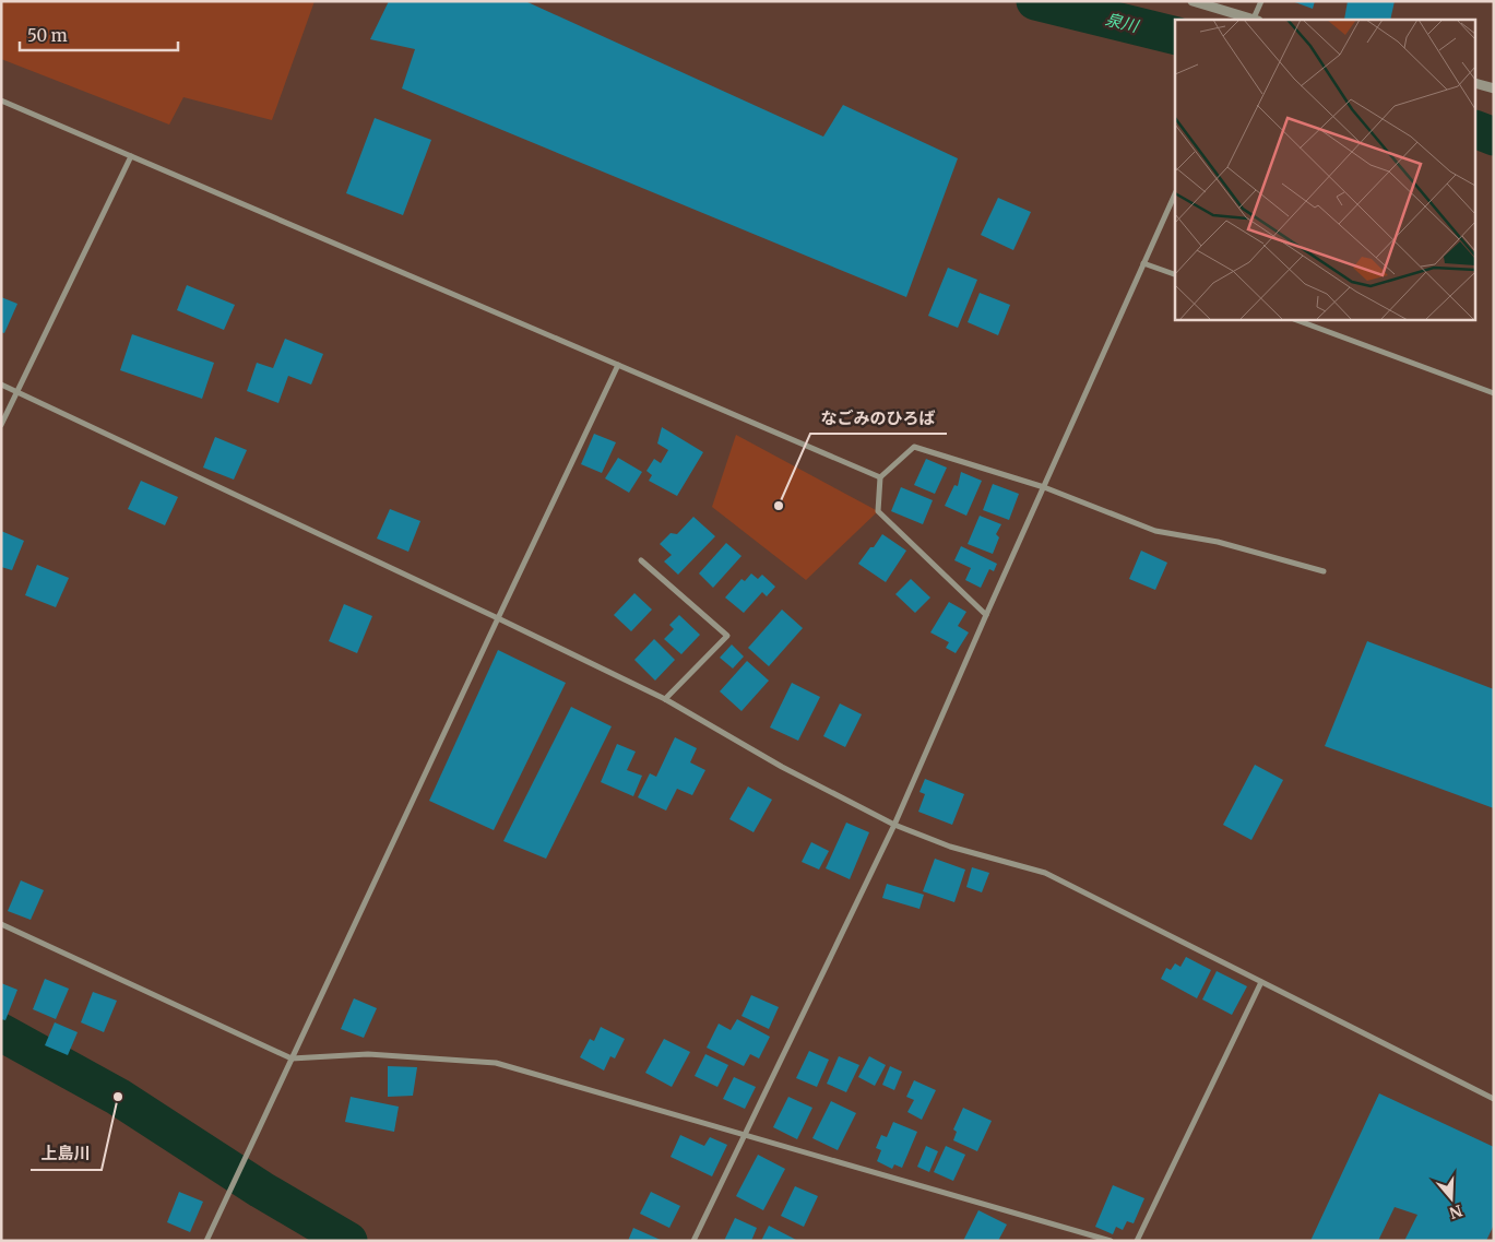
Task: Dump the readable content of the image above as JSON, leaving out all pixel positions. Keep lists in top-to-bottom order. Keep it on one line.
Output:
{"water":["泉川"],"places":["なごみのひろば","上島川"],"scale_bar":"50 m","north":"bottom"}
